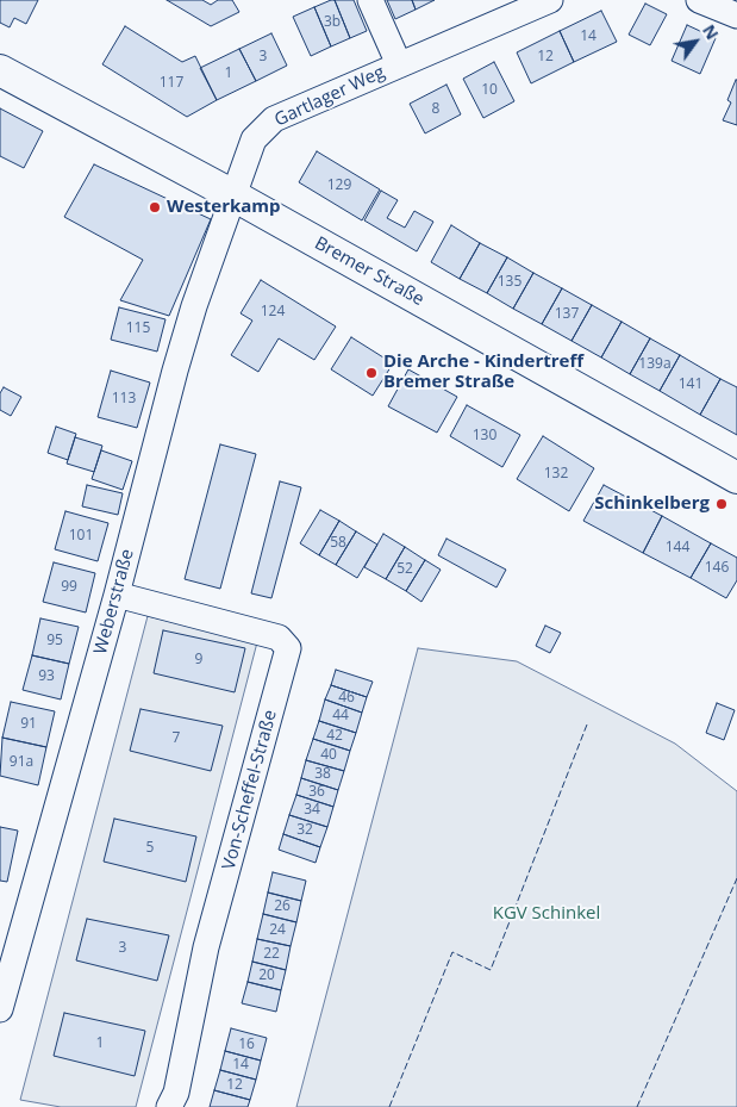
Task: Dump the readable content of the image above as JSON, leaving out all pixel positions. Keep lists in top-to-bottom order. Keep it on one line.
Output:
{"streets":{"main road":["Bremer Straße"],"street":["Gartlager Weg","Weberstraße","Von-Scheffel-Straße"]},"crossings":[["Gartlager Weg","Bremer Straße"],["Gartlager Weg","Weberstraße"],["Bremer Straße","Weberstraße"],["Weberstraße","Von-Scheffel-Straße"]],"parks":["KGV Schinkel"],"places":["Westerkamp","Die Arche - Kindertreff Bremer Straße","Schinkelberg"],"house_numbers":["3b","14","3","12","1","117","10","8","129","135","124","137","115","139a","141","113","130","132","101","58","144","146","52","99","95","9","93","46","44","91","42","7","40","91a","38","36","34","32","5","26","24","3","22","20","1","16","14","12"],"north":"top right"}
